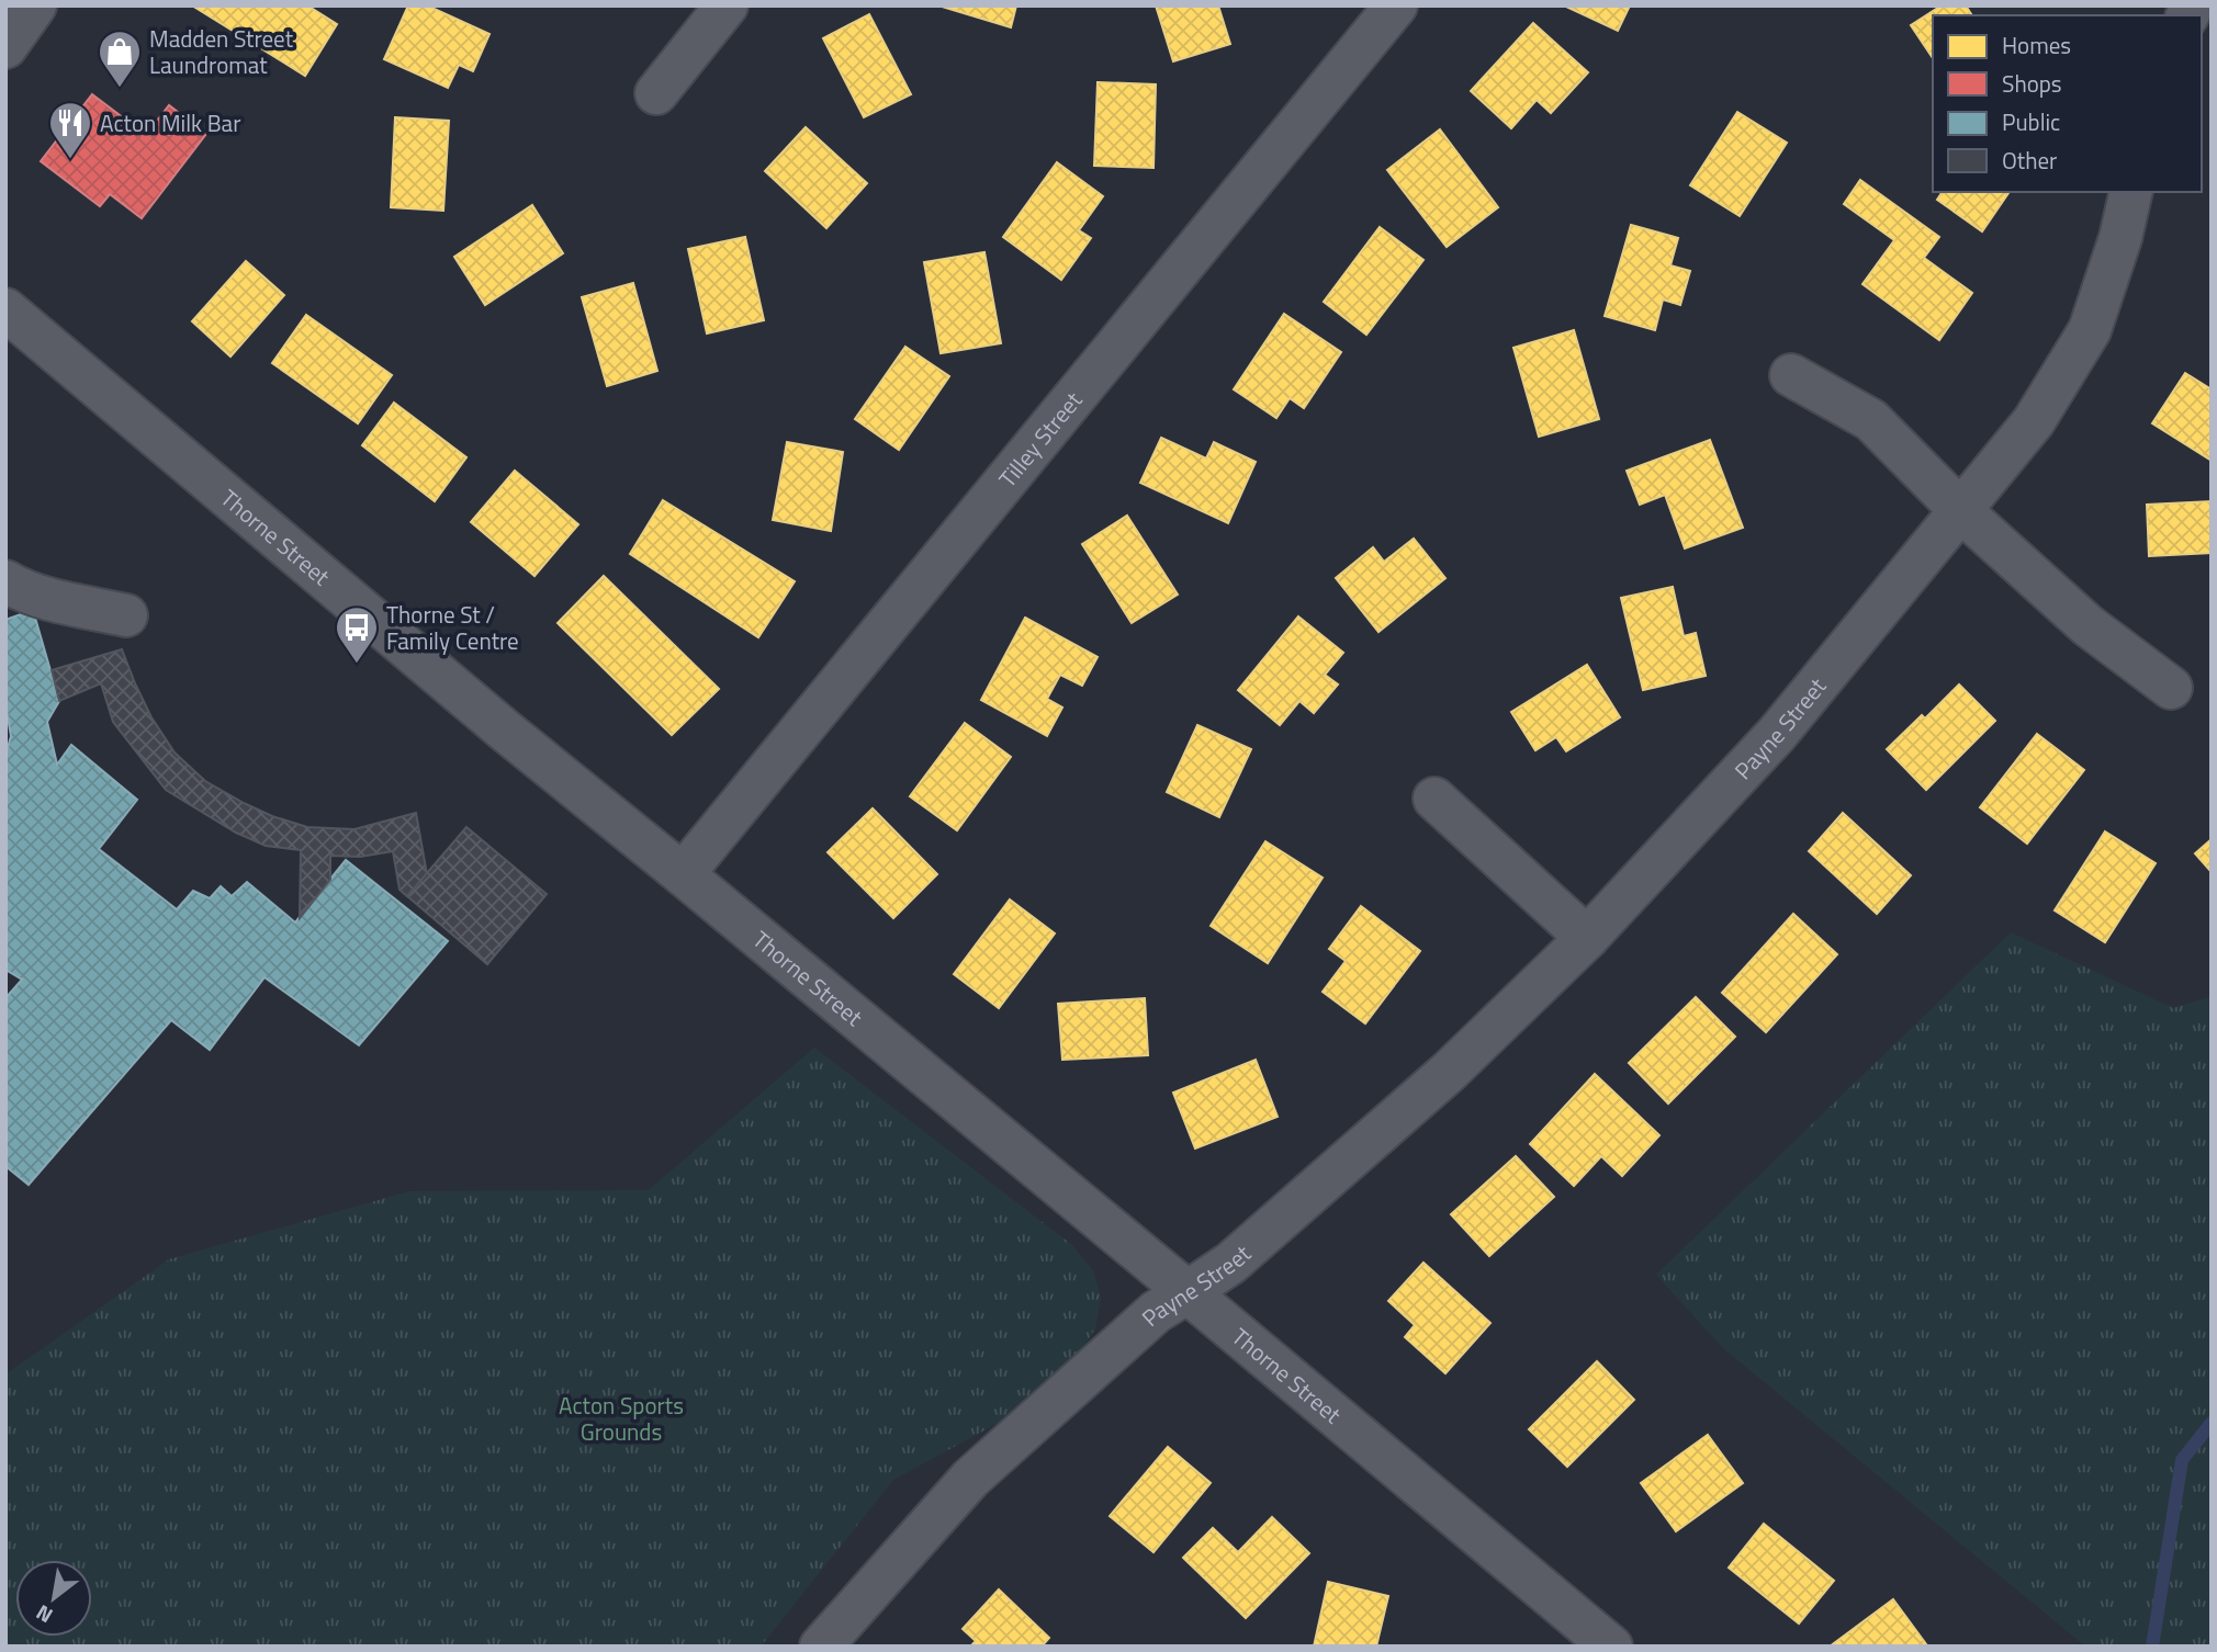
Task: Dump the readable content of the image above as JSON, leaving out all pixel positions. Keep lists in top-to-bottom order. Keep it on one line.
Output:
{"streets":{"street":["Tilley Street","Thorne Street","Payne Street"]},"crossings":[["Tilley Street","Thorne Street"],["Thorne Street","Payne Street"]],"parks":["Acton Sports Grounds"],"places":{"shop":["Madden Street Laundromat"],"restaurant":["Acton Milk Bar"],"bus stop":["Thorne St / Family Centre"]},"legend":["Homes","Shops","Public","Other"],"north":"bottom left"}
